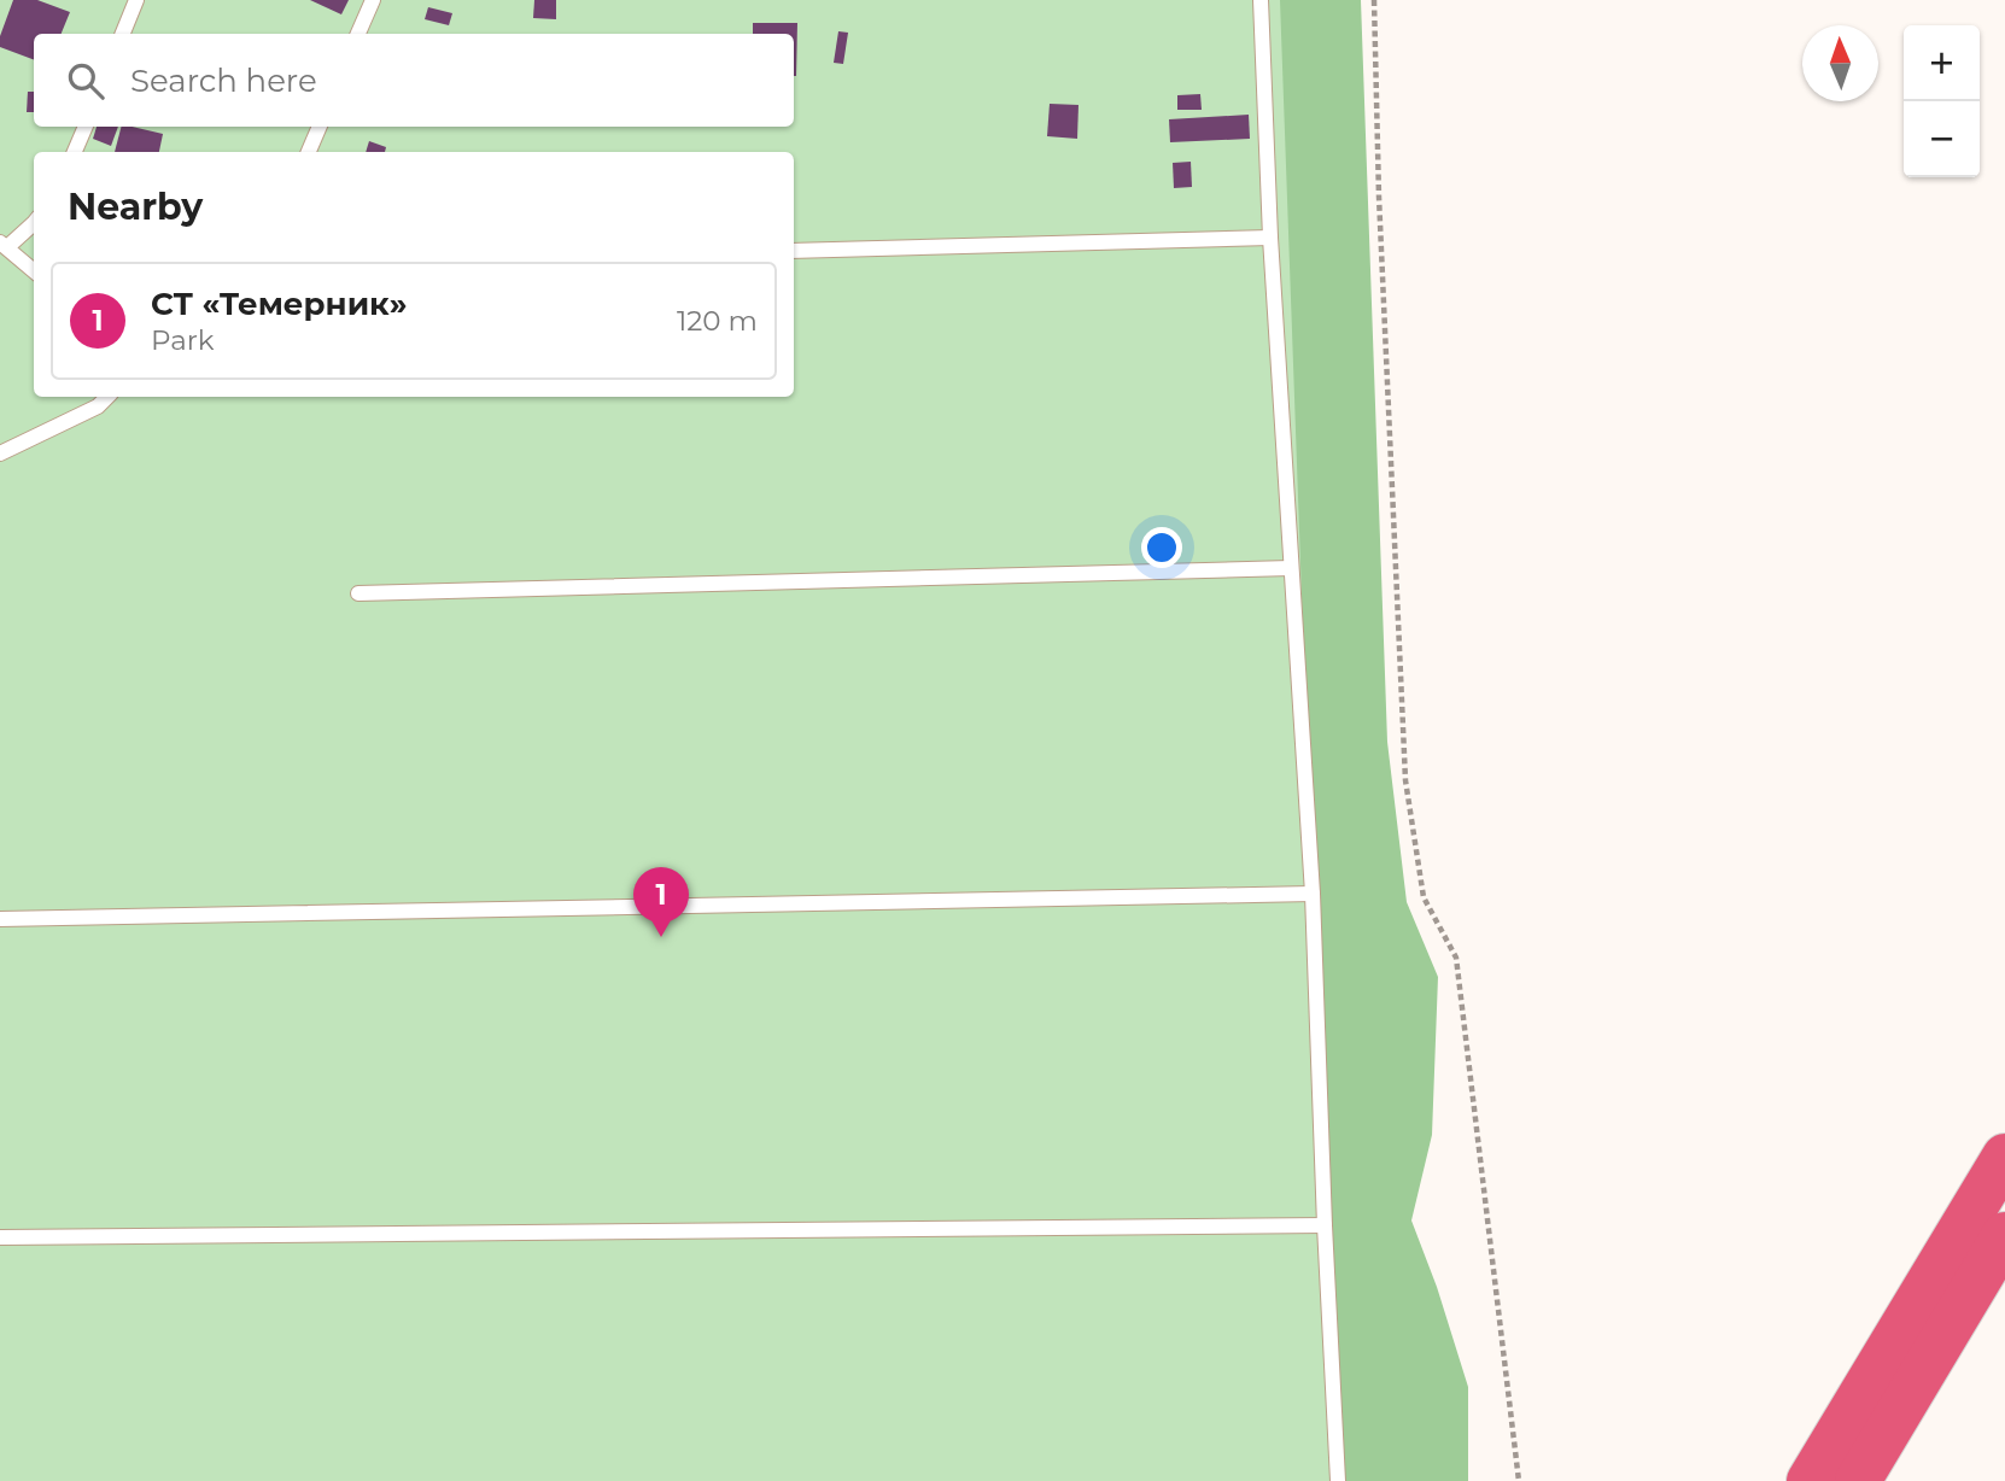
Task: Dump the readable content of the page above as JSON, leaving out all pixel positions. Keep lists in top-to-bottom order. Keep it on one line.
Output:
{"north":"top","page":{"map_buttons":["+","−"],"search":"Search here","heading":"Nearby","list":[{"mark":"1","name":"СТ «Темерник»","note":"Park","value":"120 m"}],"pins":"1"}}
